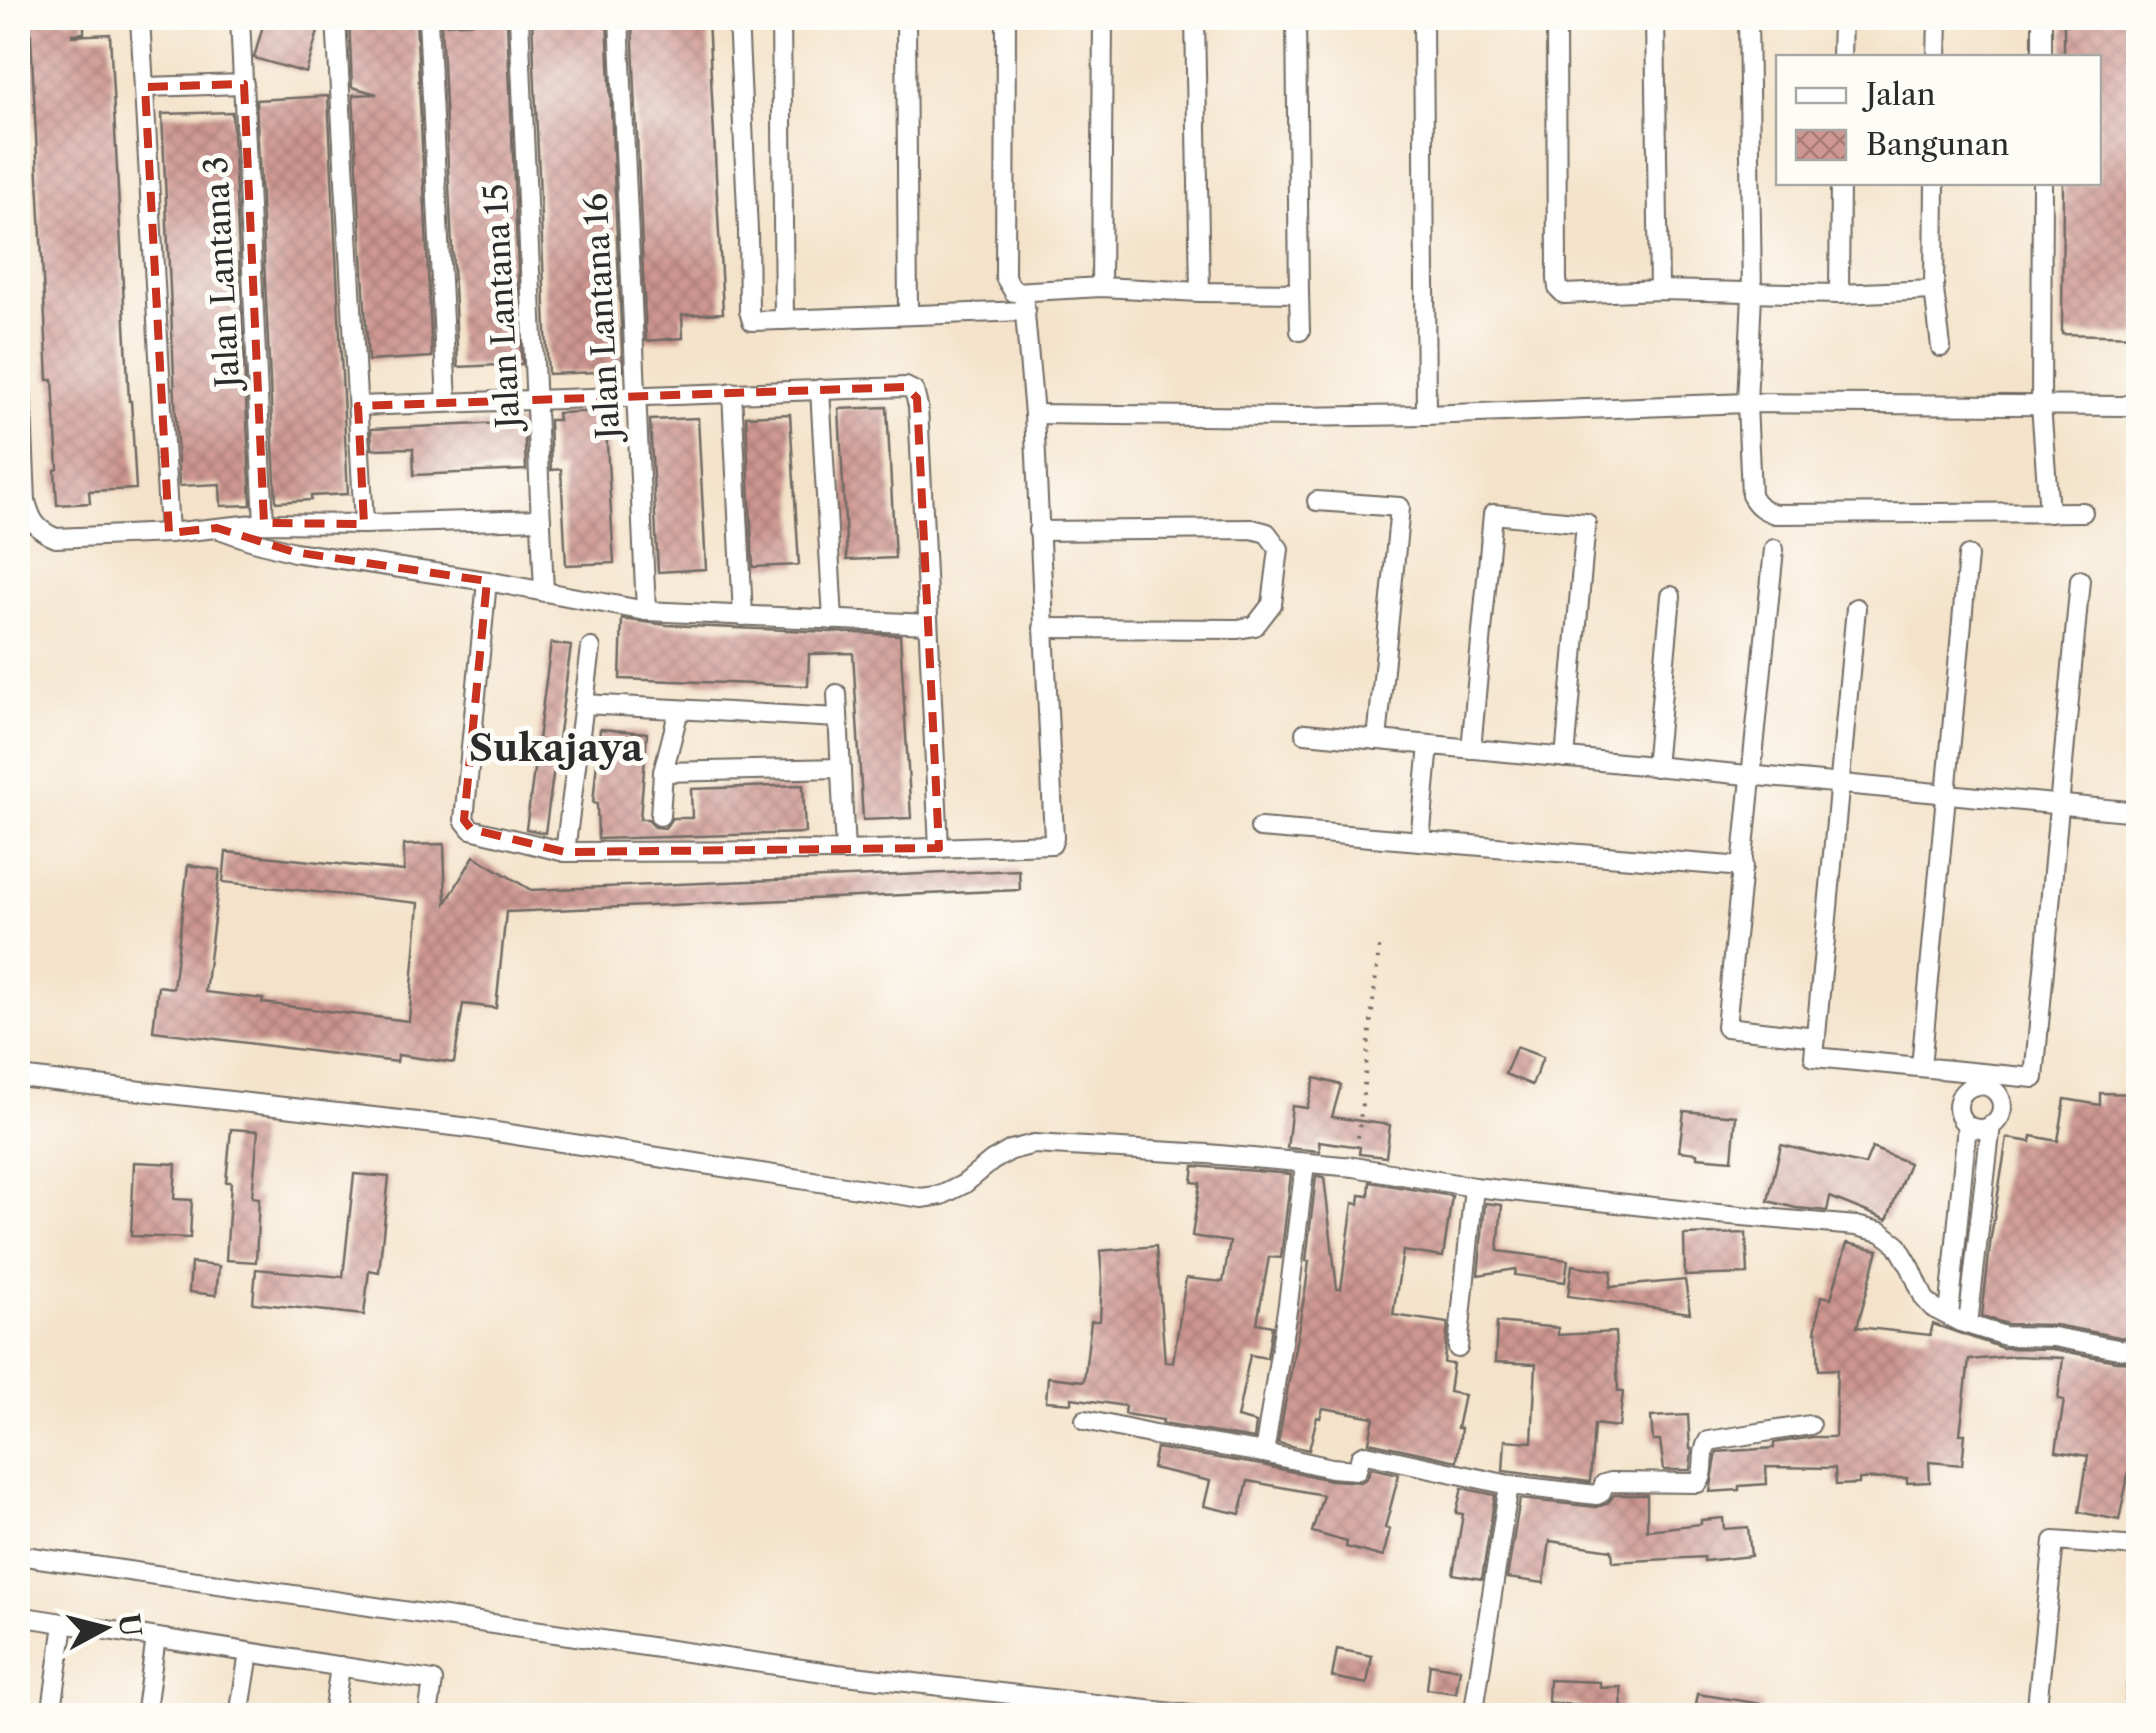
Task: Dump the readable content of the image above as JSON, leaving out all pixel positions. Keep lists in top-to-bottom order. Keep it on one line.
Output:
{"streets":{"street":["Jalan Lantana 3","Jalan Lantana 15","Jalan Lantana 16"]},"districts":["Sukajaya"],"legend":["Jalan","Bangunan"],"north":"right"}
